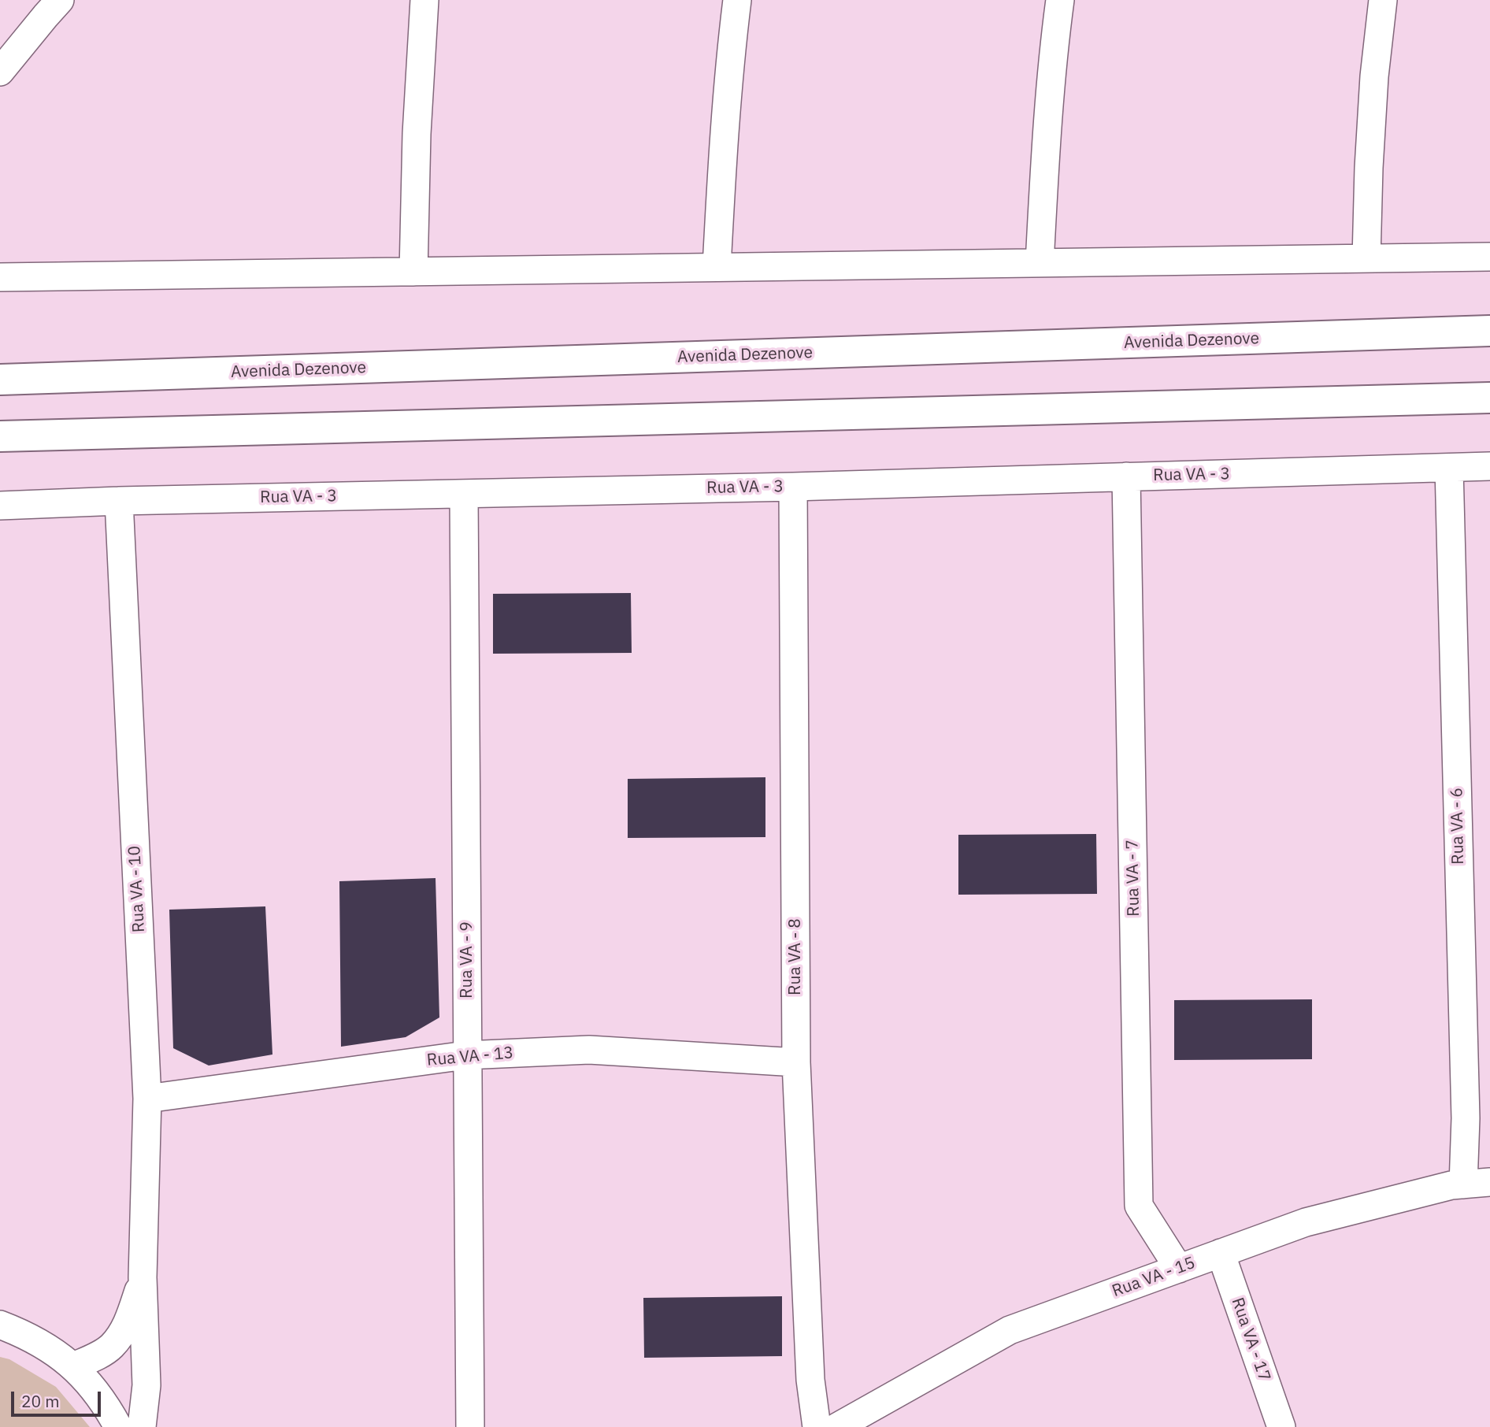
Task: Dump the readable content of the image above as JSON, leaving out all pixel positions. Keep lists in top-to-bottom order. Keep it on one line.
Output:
{"streets":{"street":["Avenida Dezenove","Rua VA - 3","Rua VA - 6","Rua VA - 7","Rua VA - 10","Rua VA - 8","Rua VA - 9","Rua VA - 13","Rua VA - 15","Rua VA - 17"]},"crossings":[["Rua VA - 3","Rua VA - 6"],["Rua VA - 3","Rua VA - 7"],["Rua VA - 3","Rua VA - 10"],["Rua VA - 3","Rua VA - 8"],["Rua VA - 3","Rua VA - 9"],["Rua VA - 6","Rua VA - 15"],["Rua VA - 7","Rua VA - 15"],["Rua VA - 10","Rua VA - 13"],["Rua VA - 8","Rua VA - 13"],["Rua VA - 9","Rua VA - 13"],["Rua VA - 15","Rua VA - 17"]],"scale_bar":"20 m"}
